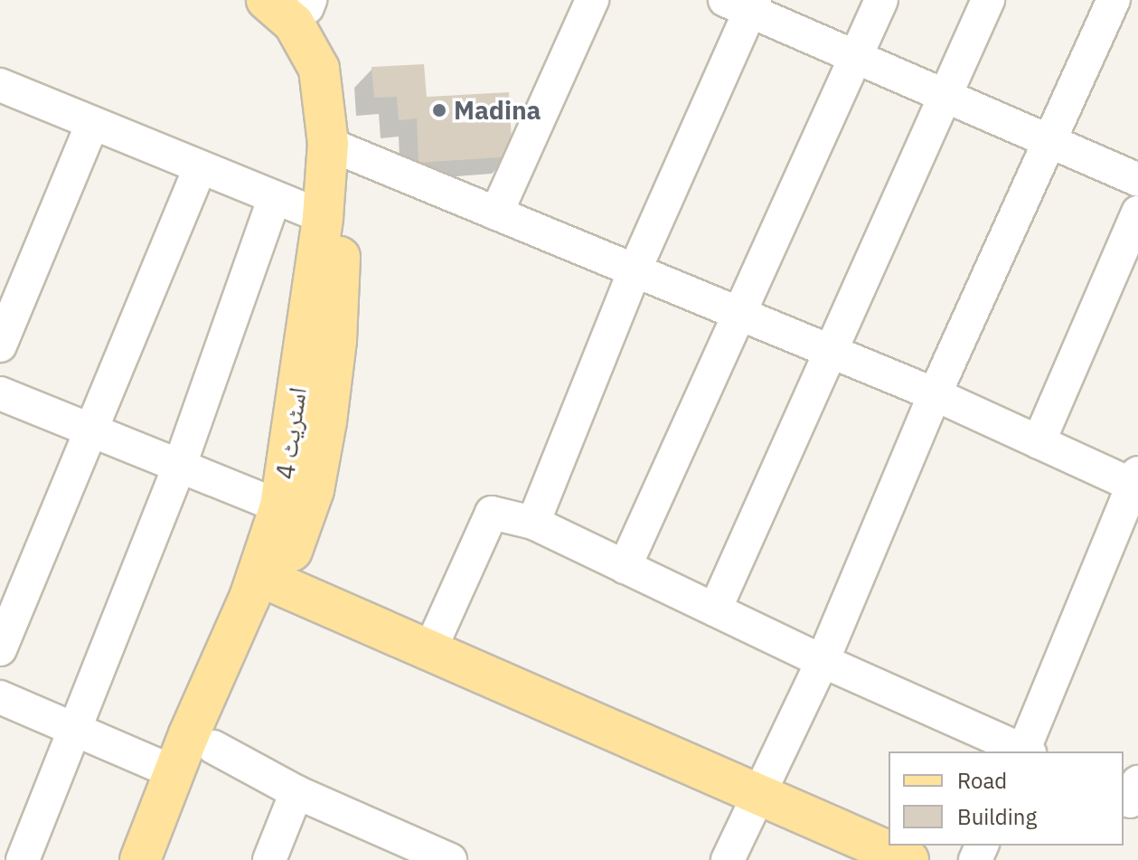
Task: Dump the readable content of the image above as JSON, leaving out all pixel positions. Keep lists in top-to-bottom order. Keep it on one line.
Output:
{"streets":{"main road":["اسٹریٹ 4"]},"places":["Madina"],"legend":["Road","Building"]}
